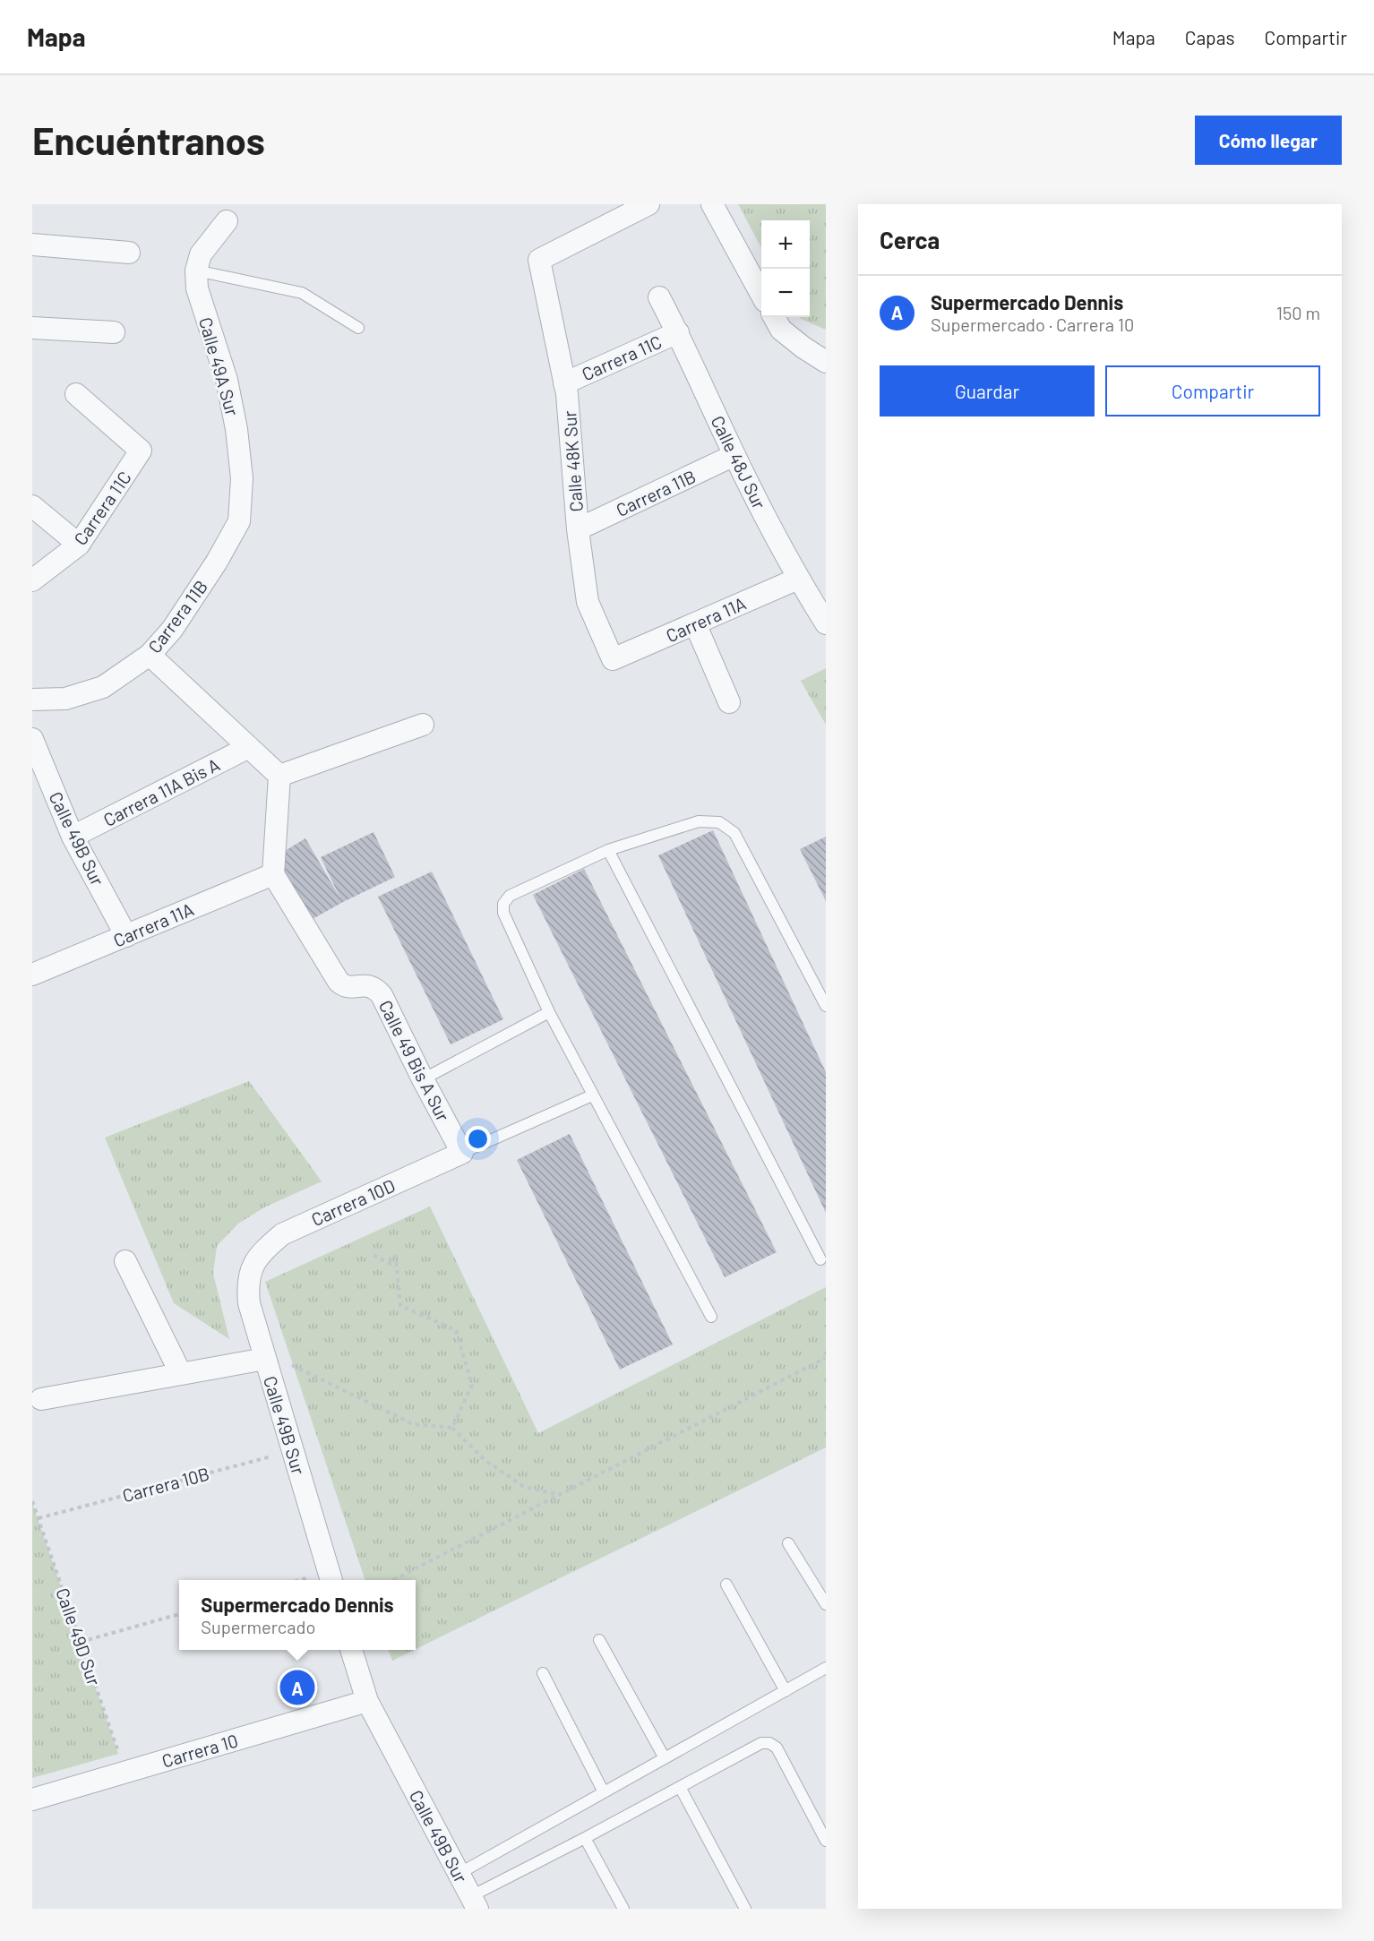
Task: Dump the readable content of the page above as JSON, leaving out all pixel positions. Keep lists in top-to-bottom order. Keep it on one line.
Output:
{"streets":{"street":["Carrera 11C","Calle 49A Sur","Calle 48K Sur","Calle 48J Sur","Carrera 11B","Carrera 11A","Carrera 11A Bis A","Calle 49B Sur","Calle 49 Bis A Sur","Carrera 10D","Carrera 10"],"path":["Carrera 10B","Calle 49D Sur"]},"crossings":[["Carrera 11C","Calle 48K Sur"],["Carrera 11C","Calle 48J Sur"],["Calle 49A Sur","Carrera 11B"],["Calle 48K Sur","Carrera 11B"],["Calle 48K Sur","Carrera 11A"],["Calle 48J Sur","Carrera 11B"],["Calle 48J Sur","Carrera 11A"],["Carrera 11A","Calle 49B Sur"],["Carrera 11A","Calle 49 Bis A Sur"],["Carrera 11A Bis A","Calle 49B Sur"],["Calle 49B Sur","Carrera 10D"],["Calle 49B Sur","Carrera 10B"],["Calle 49B Sur","Carrera 10"],["Calle 49 Bis A Sur","Carrera 10D"],["Carrera 10B","Calle 49D Sur"],["Calle 49D Sur","Carrera 10"]],"page":{"header":"Mapa","nav":["Mapa","Capas","Compartir"],"buttons":["Cómo llegar",["Guardar","Compartir"]],"title":"Encuéntranos","heading":"Cerca","map_buttons":["+","−"],"list":[{"mark":"A","name":"Supermercado Dennis","note":"Supermercado · Carrera 10","value":"150 m"}],"popup":["Supermercado Dennis","Supermercado"],"pins":"A"}}
